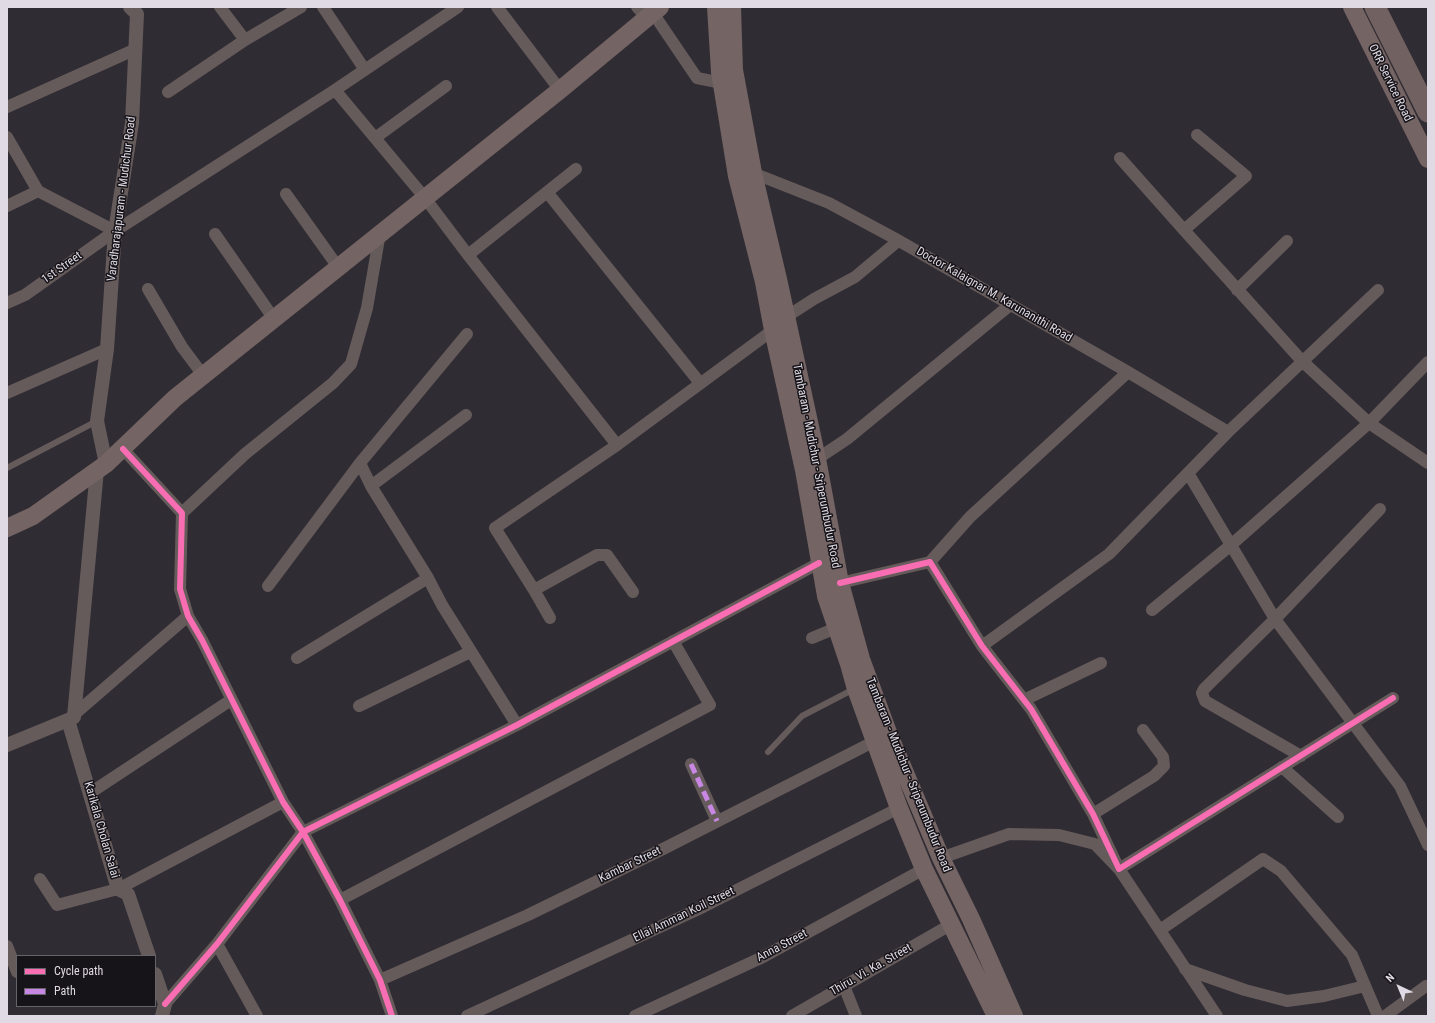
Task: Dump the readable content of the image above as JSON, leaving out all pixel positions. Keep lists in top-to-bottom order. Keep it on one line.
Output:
{"streets":{"main road":["ORR Service Road","Tambaram - Mudichur - Sriperumbudur Road"],"street":["Varadharajapuram - Mudichur Road","1st Street","Doctor Kalaignar M. Karunanithi Road","Karikala Cholan Salai","Kambar Street","Ellai Amman Koil Street","Anna Street","Thiru. Vi. Ka. Street"]},"crossings":[["Varadharajapuram - Mudichur Road","1st Street"],["Varadharajapuram - Mudichur Road","Karikala Cholan Salai"],["Doctor Kalaignar M. Karunanithi Road","Tambaram - Mudichur - Sriperumbudur Road"],["Tambaram - Mudichur - Sriperumbudur Road","Kambar Street"],["Tambaram - Mudichur - Sriperumbudur Road","Ellai Amman Koil Street"],["Tambaram - Mudichur - Sriperumbudur Road","Anna Street"],["Tambaram - Mudichur - Sriperumbudur Road","Thiru. Vi. Ka. Street"]],"legend":["Cycle path","Path"],"north":"top left"}
